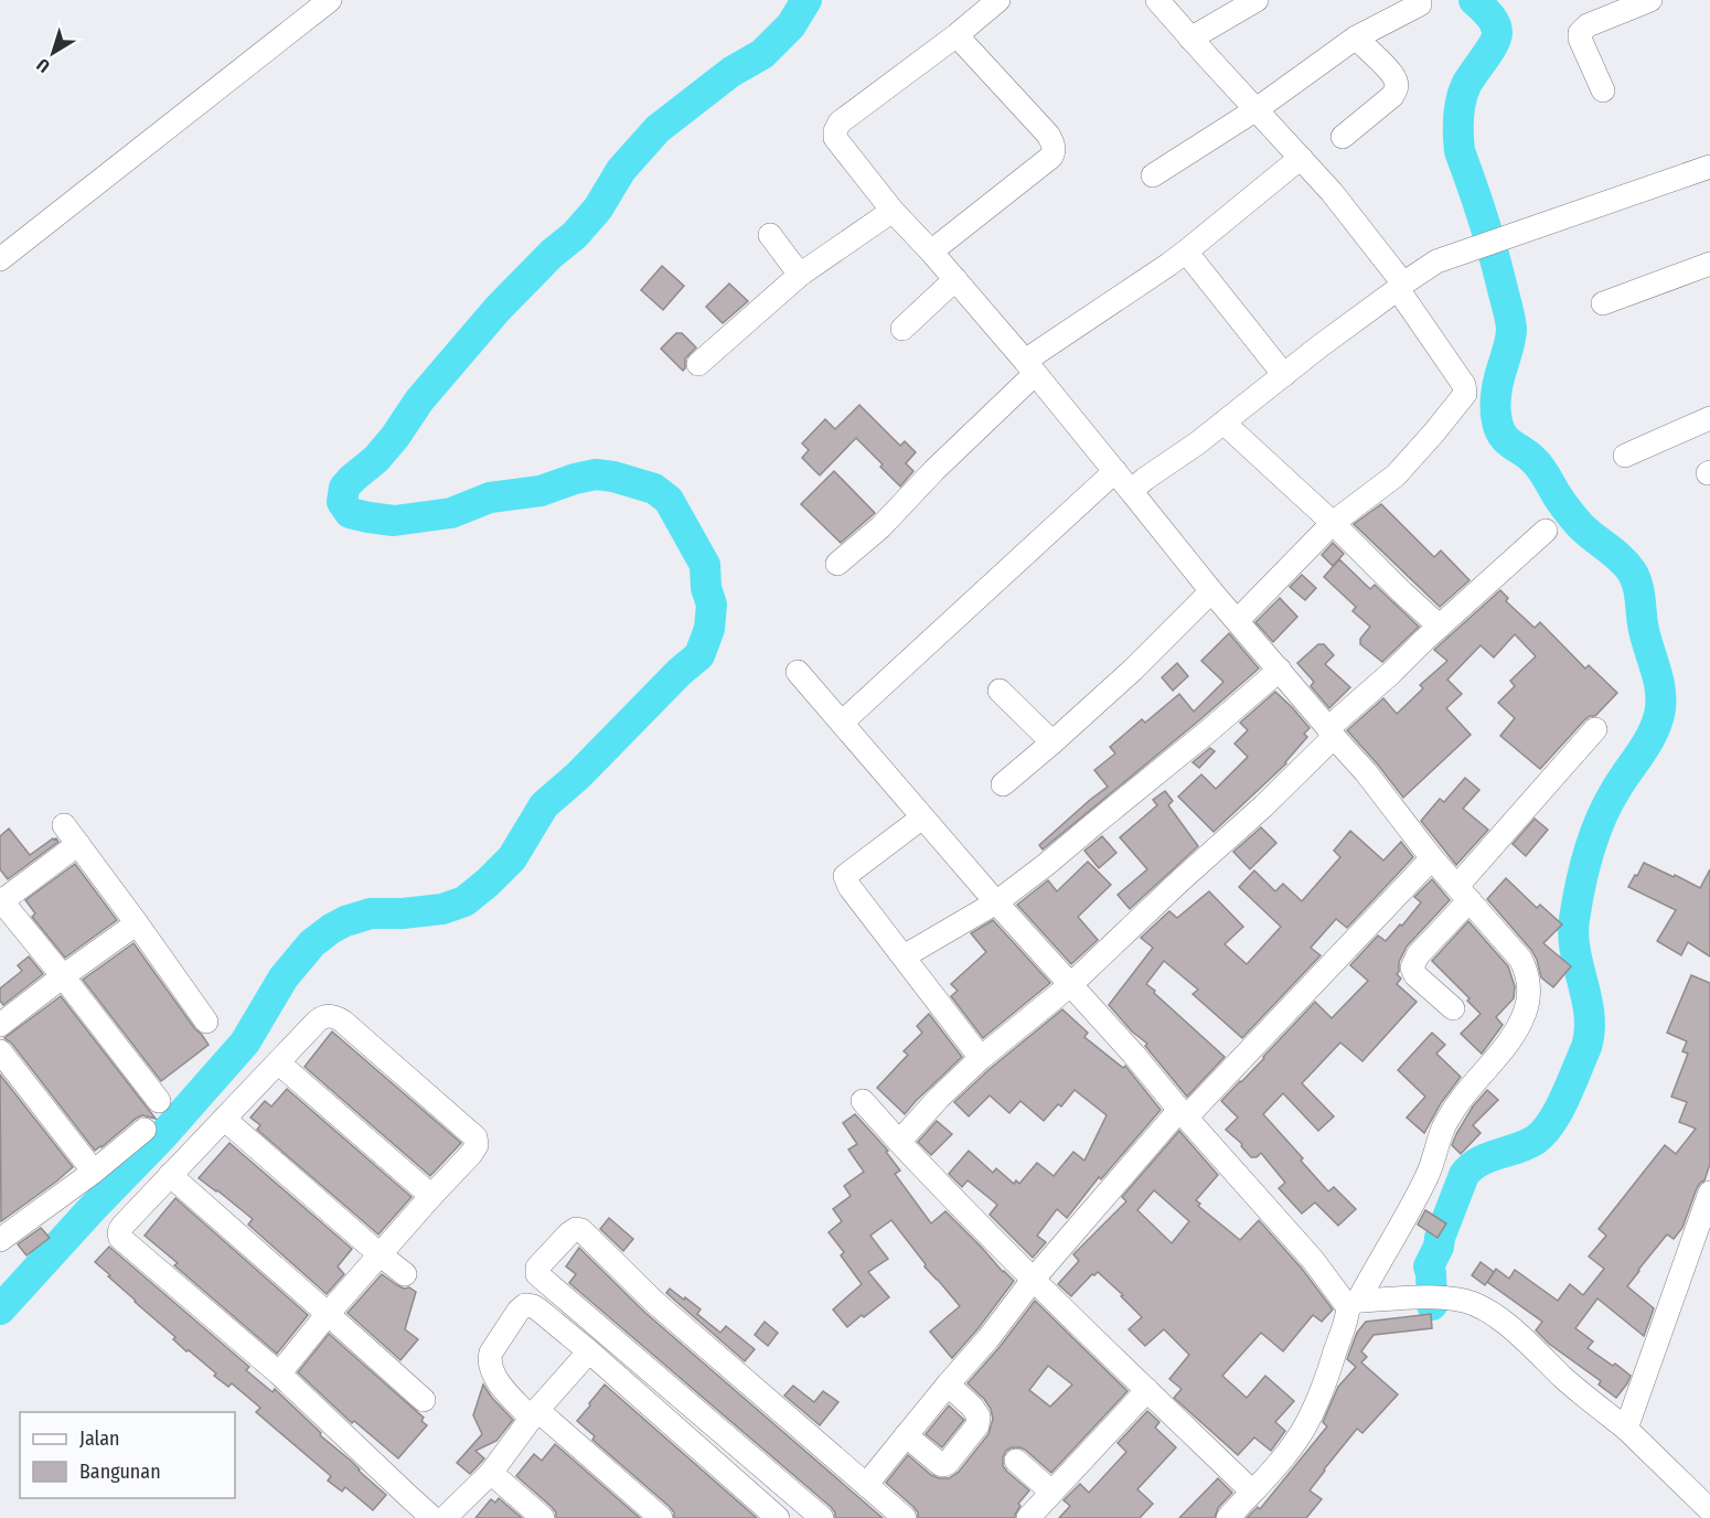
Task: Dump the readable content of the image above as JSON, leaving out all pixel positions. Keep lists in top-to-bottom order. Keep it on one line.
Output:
{"legend":["Jalan","Bangunan"],"north":"bottom left"}
